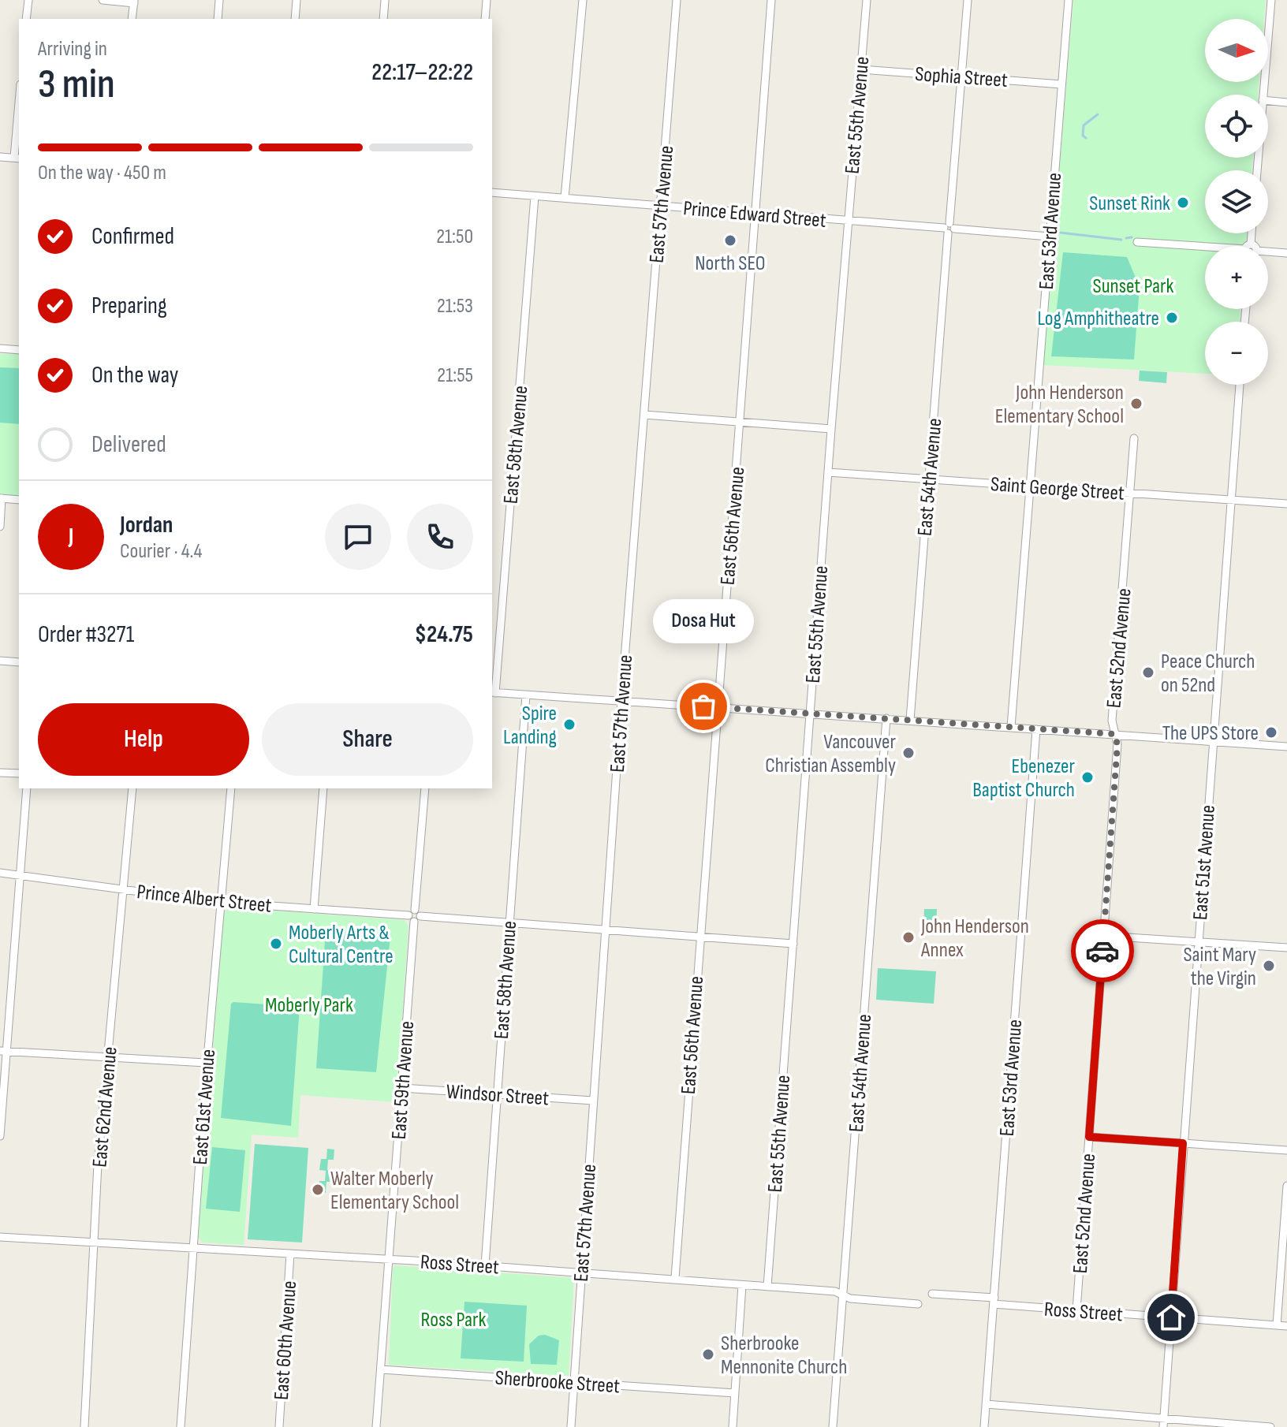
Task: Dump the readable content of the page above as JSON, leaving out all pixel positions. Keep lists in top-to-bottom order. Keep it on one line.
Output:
{"streets":{"street":["Sophia Street","East 55th Avenue","East 57th Avenue","Prince Edward Street","East 53rd Avenue","East 58th Avenue","East 54th Avenue","Saint George Street","East 56th Avenue","East 52nd Avenue","East 51st Avenue","Prince Albert Street","East 59th Avenue","Windsor Street","East 62nd Avenue","East 61st Avenue","Ross Street","East 60th Avenue","Sherbrooke Street"]},"crossings":[["Sophia Street","East 55th Avenue"],["Sophia Street","East 53rd Avenue"],["Sophia Street","East 54th Avenue"],["East 55th Avenue","Prince Edward Street"],["East 55th Avenue","Saint George Street"],["East 55th Avenue","Prince Albert Street"],["East 55th Avenue","Ross Street"],["East 57th Avenue","Prince Edward Street"],["East 57th Avenue","Prince Albert Street"],["East 57th Avenue","Windsor Street"],["East 57th Avenue","Ross Street"],["East 57th Avenue","Sherbrooke Street"],["Prince Edward Street","East 53rd Avenue"],["Prince Edward Street","East 58th Avenue"],["Prince Edward Street","East 54th Avenue"],["Prince Edward Street","East 56th Avenue"],["East 53rd Avenue","Saint George Street"],["East 53rd Avenue","Ross Street"],["East 58th Avenue","Prince Albert Street"],["East 58th Avenue","Windsor Street"],["East 58th Avenue","Ross Street"],["East 54th Avenue","Saint George Street"],["East 54th Avenue","Ross Street"],["Saint George Street","East 52nd Avenue"],["Saint George Street","East 51st Avenue"],["East 56th Avenue","Prince Albert Street"],["East 56th Avenue","Ross Street"],["East 52nd Avenue","Ross Street"],["East 51st Avenue","Ross Street"],["Prince Albert Street","East 59th Avenue"],["Prince Albert Street","East 62nd Avenue"],["Prince Albert Street","East 61st Avenue"],["East 59th Avenue","Windsor Street"],["East 59th Avenue","Ross Street"],["East 59th Avenue","Sherbrooke Street"],["East 62nd Avenue","Ross Street"],["East 61st Avenue","Ross Street"],["Ross Street","East 60th Avenue"]],"parks":["Sunset Park","Moberly Park","Ross Park"],"places":["Sunset Rink","North SEO","Log Amphitheatre","John Henderson Elementary School","Peace Church on 52nd","Dosa Hut","Spire Landing","The UPS Store","Vancouver Christian Assembly","Ebenezer Baptist Church","John Henderson Annex","Moberly Arts & Cultural Centre","Saint Mary the Virgin","Walter Moberly Elementary School","Sherbrooke Mennonite Church"],"north":"right","page":{"map_buttons":["+","−"],"heading":["3 min","Arriving in","22:17–22:22"],"panel":["Jordan","Courier · 4.4","Order #3271","$24.75"],"bar":"On the way · 450 m","list":[["Confirmed","21:50"],["Preparing","21:53"],["On the way","21:55"],"Delivered"],"round":"J","bubble":"Dosa Hut","buttons":["Help","Share"]}}
